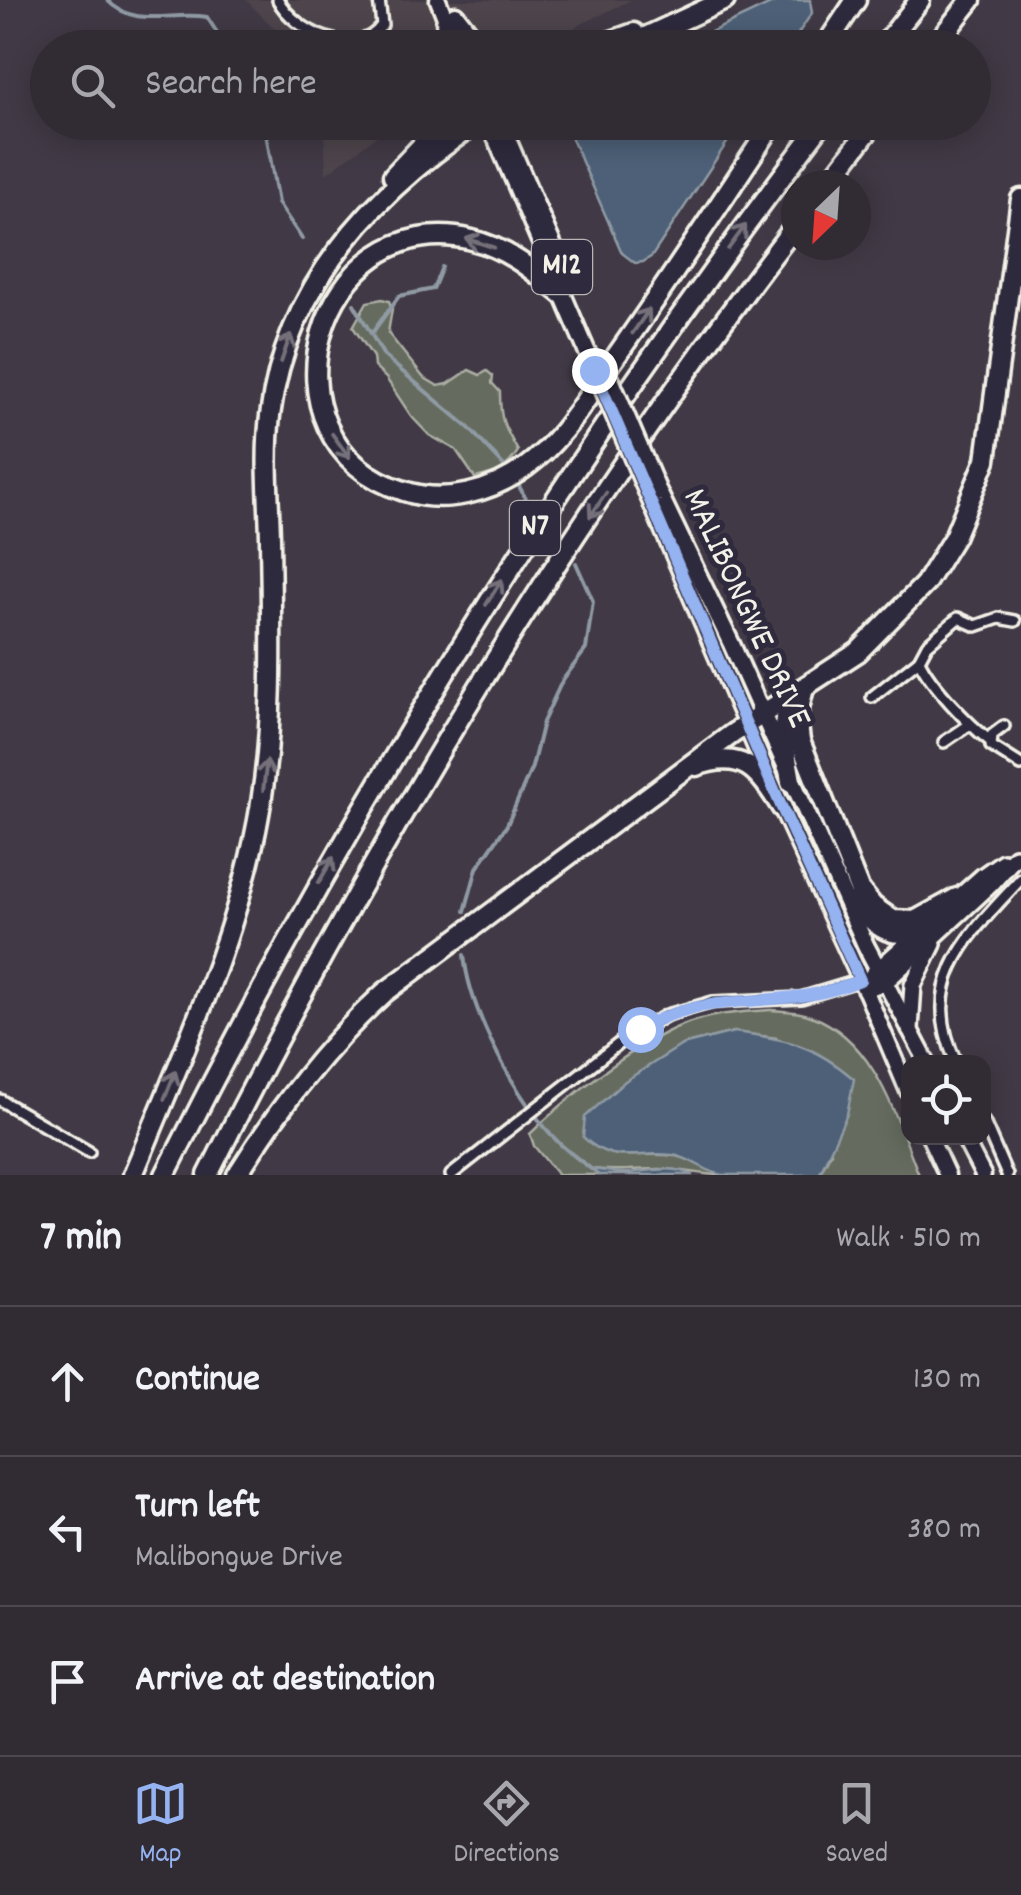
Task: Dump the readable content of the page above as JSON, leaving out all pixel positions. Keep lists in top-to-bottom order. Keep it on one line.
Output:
{"streets":{"highway":["N7"],"main road":["M12","MALIBONGWE DRIVE"]},"north":"bottom left","page":{"search":"Search here","heading":["7 min","Walk · 510 m"],"list":[["Continue","130 m"],["Turn left","Malibongwe Drive","380 m"],"Arrive at destination"],"nav":["Map","Directions","Saved"]}}
